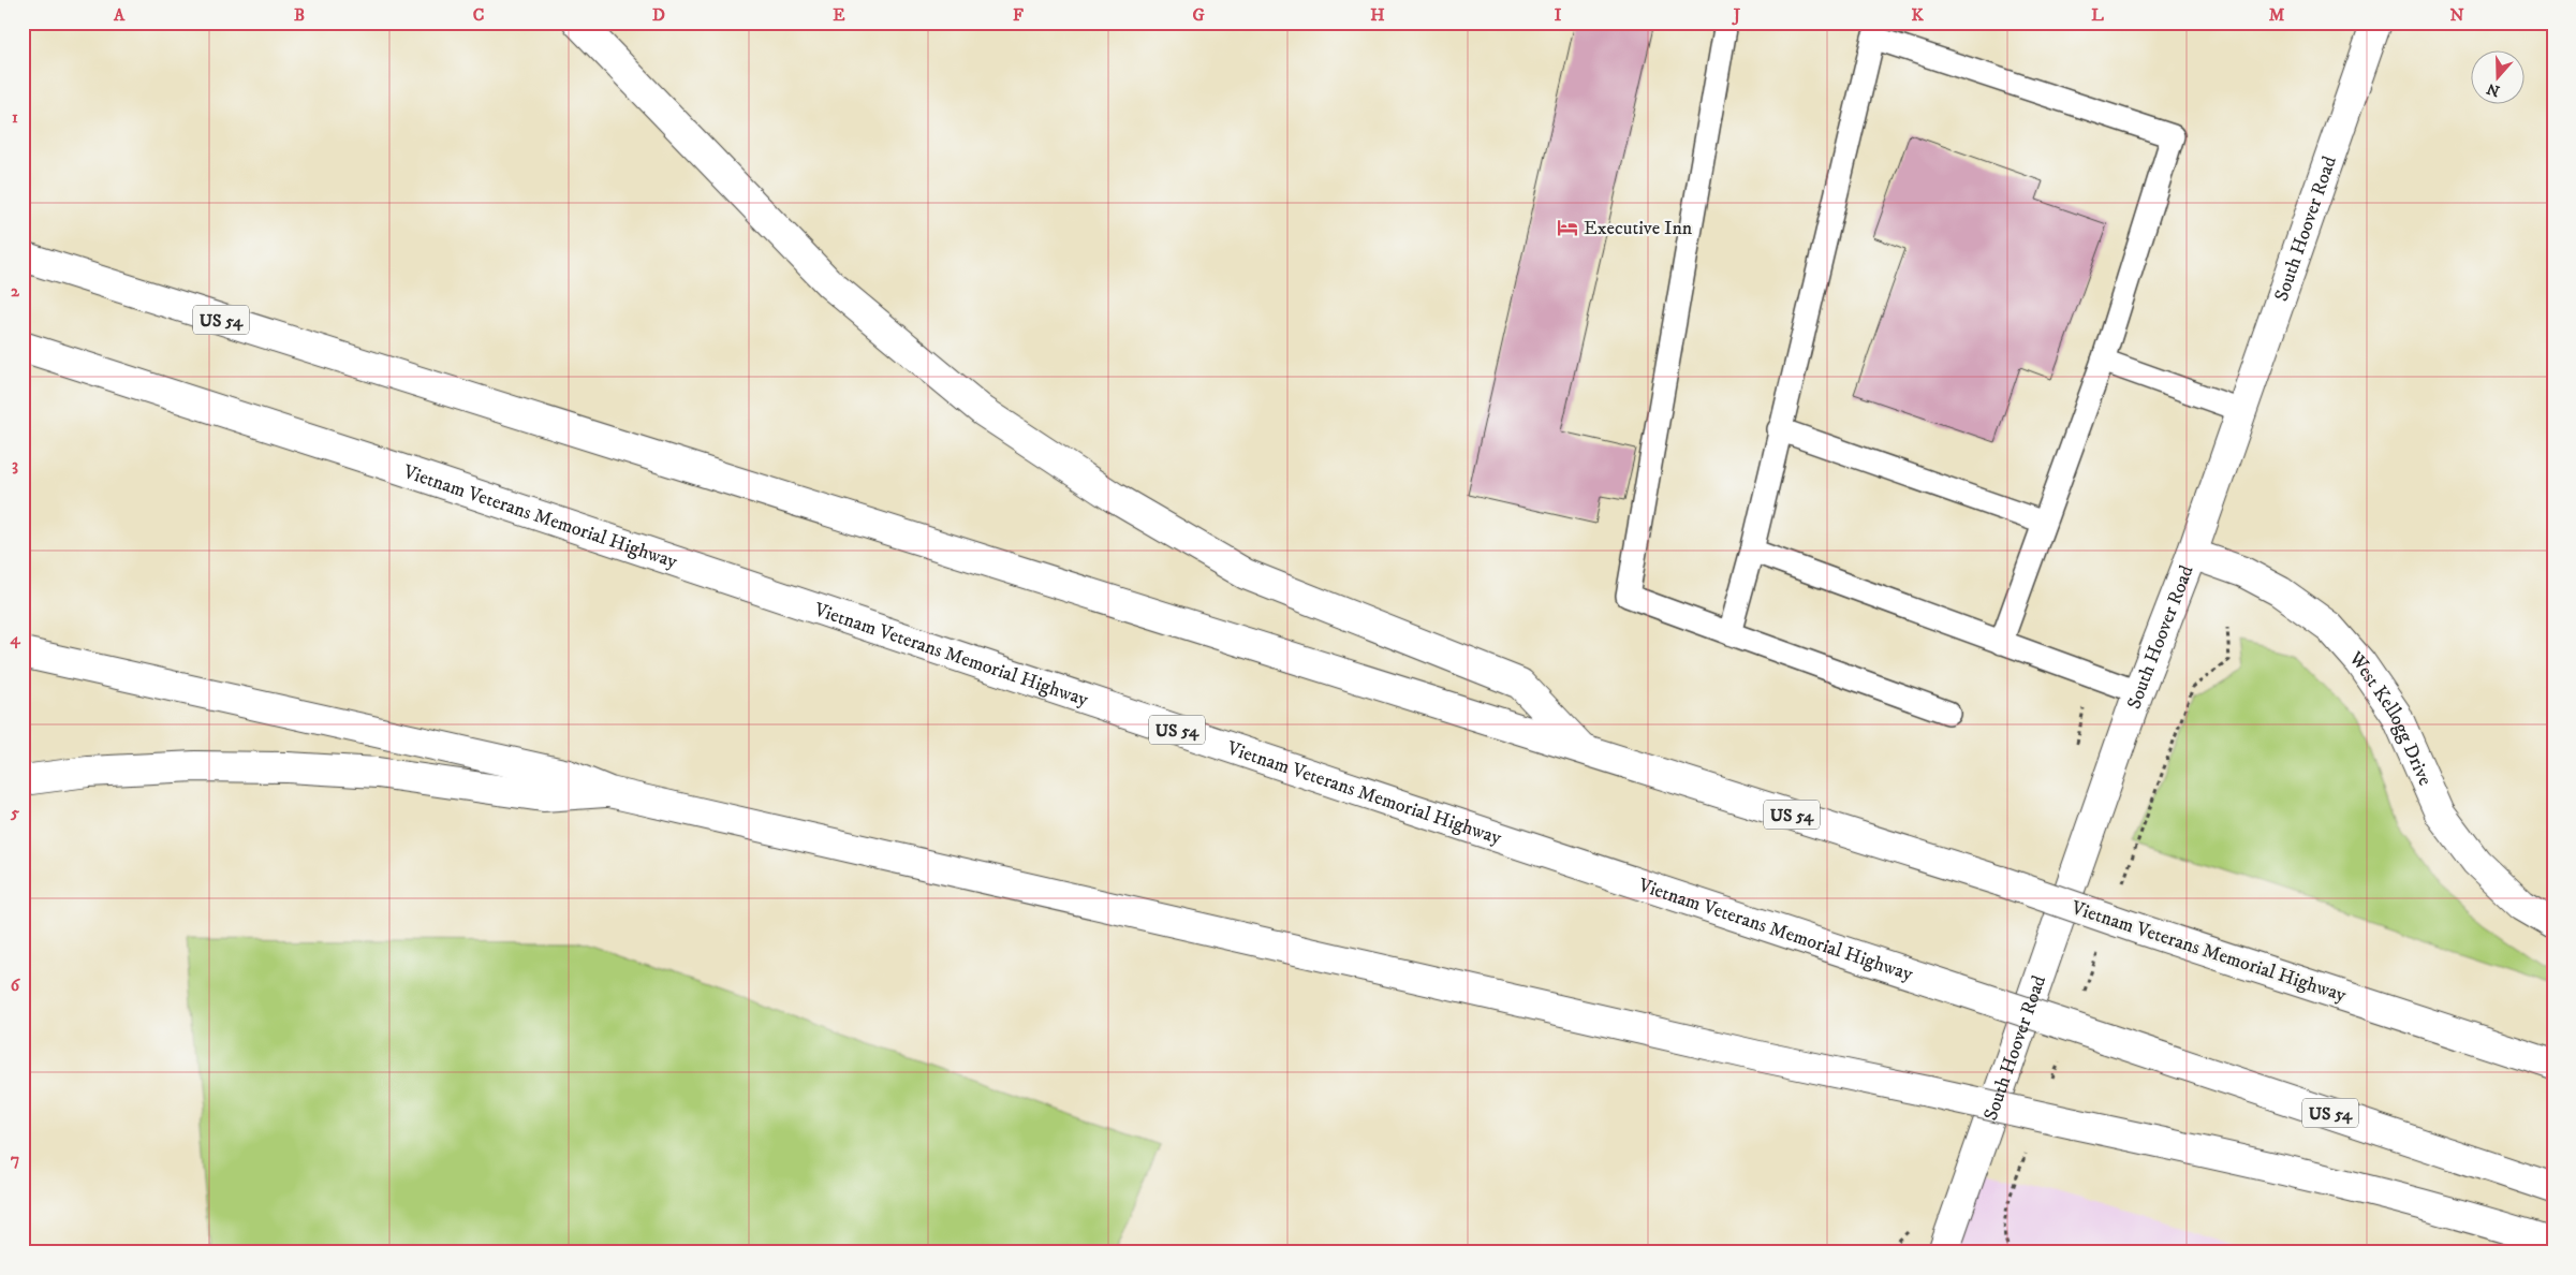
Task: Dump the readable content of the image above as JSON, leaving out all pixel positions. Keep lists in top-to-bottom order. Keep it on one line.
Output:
{"streets":{"main road":["South Hoover Road","US 54","Vietnam Veterans Memorial Highway","West Kellogg Drive"]},"crossings":[["South Hoover Road","West Kellogg Drive"]],"places":{"hotel":["Executive Inn"]},"north":"bottom","grid":{"columns":["A","B","C","D","E","F","G","H","I","J","K","L","M","N"],"rows":["1","2","3","4","5","6","7"]}}
